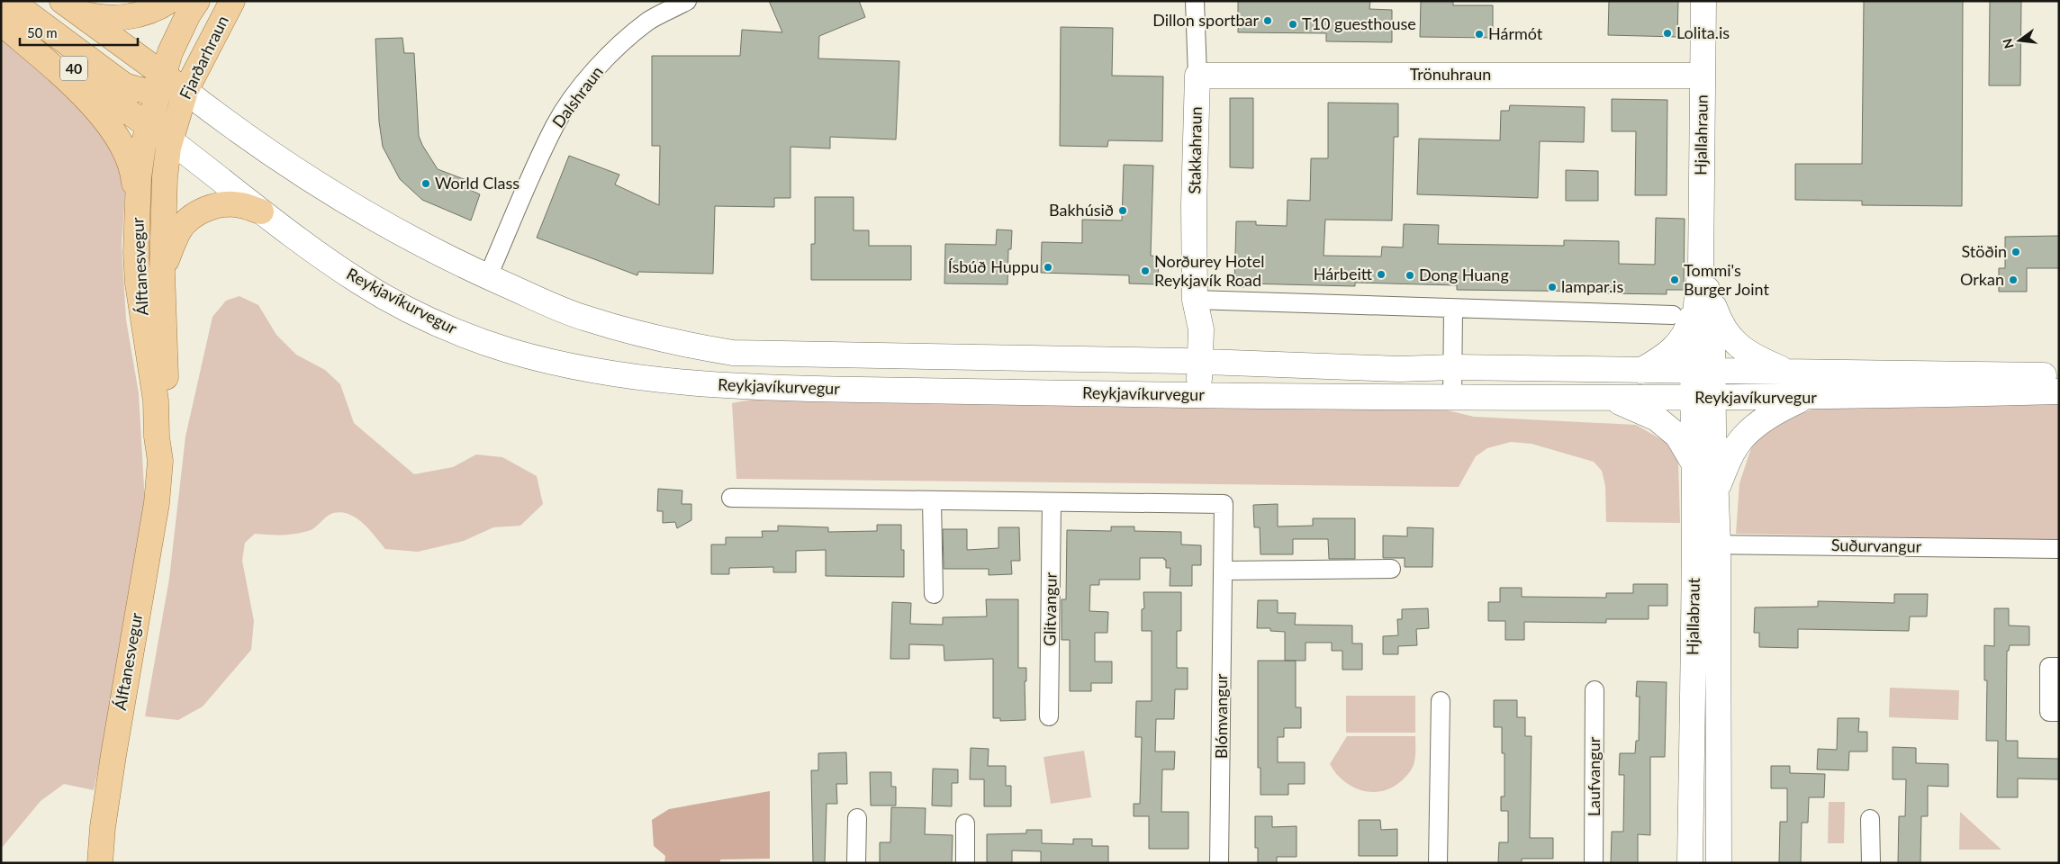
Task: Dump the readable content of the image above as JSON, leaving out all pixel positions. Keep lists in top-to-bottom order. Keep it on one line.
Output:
{"streets":{"main road":["Fjarðarhraun","40","Trönuhraun","Hjallahraun","Stakkahraun","Álftanesvegur","Reykjavíkurvegur","Hjallabraut"],"street":["Dalshraun","Suðurvangur","Glitvangur","Blómvangur","Laufvangur"]},"crossings":[["Fjarðarhraun","40"],["Fjarðarhraun","Álftanesvegur"],["Fjarðarhraun","Reykjavíkurvegur"],["40","Álftanesvegur"],["40","Reykjavíkurvegur"],["Trönuhraun","Hjallahraun"],["Trönuhraun","Stakkahraun"],["Dalshraun","Reykjavíkurvegur"],["Hjallahraun","Reykjavíkurvegur"],["Hjallahraun","Hjallabraut"],["Stakkahraun","Reykjavíkurvegur"],["Álftanesvegur","Reykjavíkurvegur"],["Reykjavíkurvegur","Hjallabraut"],["Suðurvangur","Hjallabraut"],["Glitvangur","Blómvangur"]],"places":["Dillon sportbar","T10 guesthouse","Lolita.is","Hármót","World Class","Bakhúsið","Stöðin","Ísbúð Huppu","Norðurey Hotel Reykjavík Road","Hárbeitt","Dong Huang","Tommi's Burger Joint","Orkan","lampar.is"],"scale_bar":"50 m","north":"left"}
